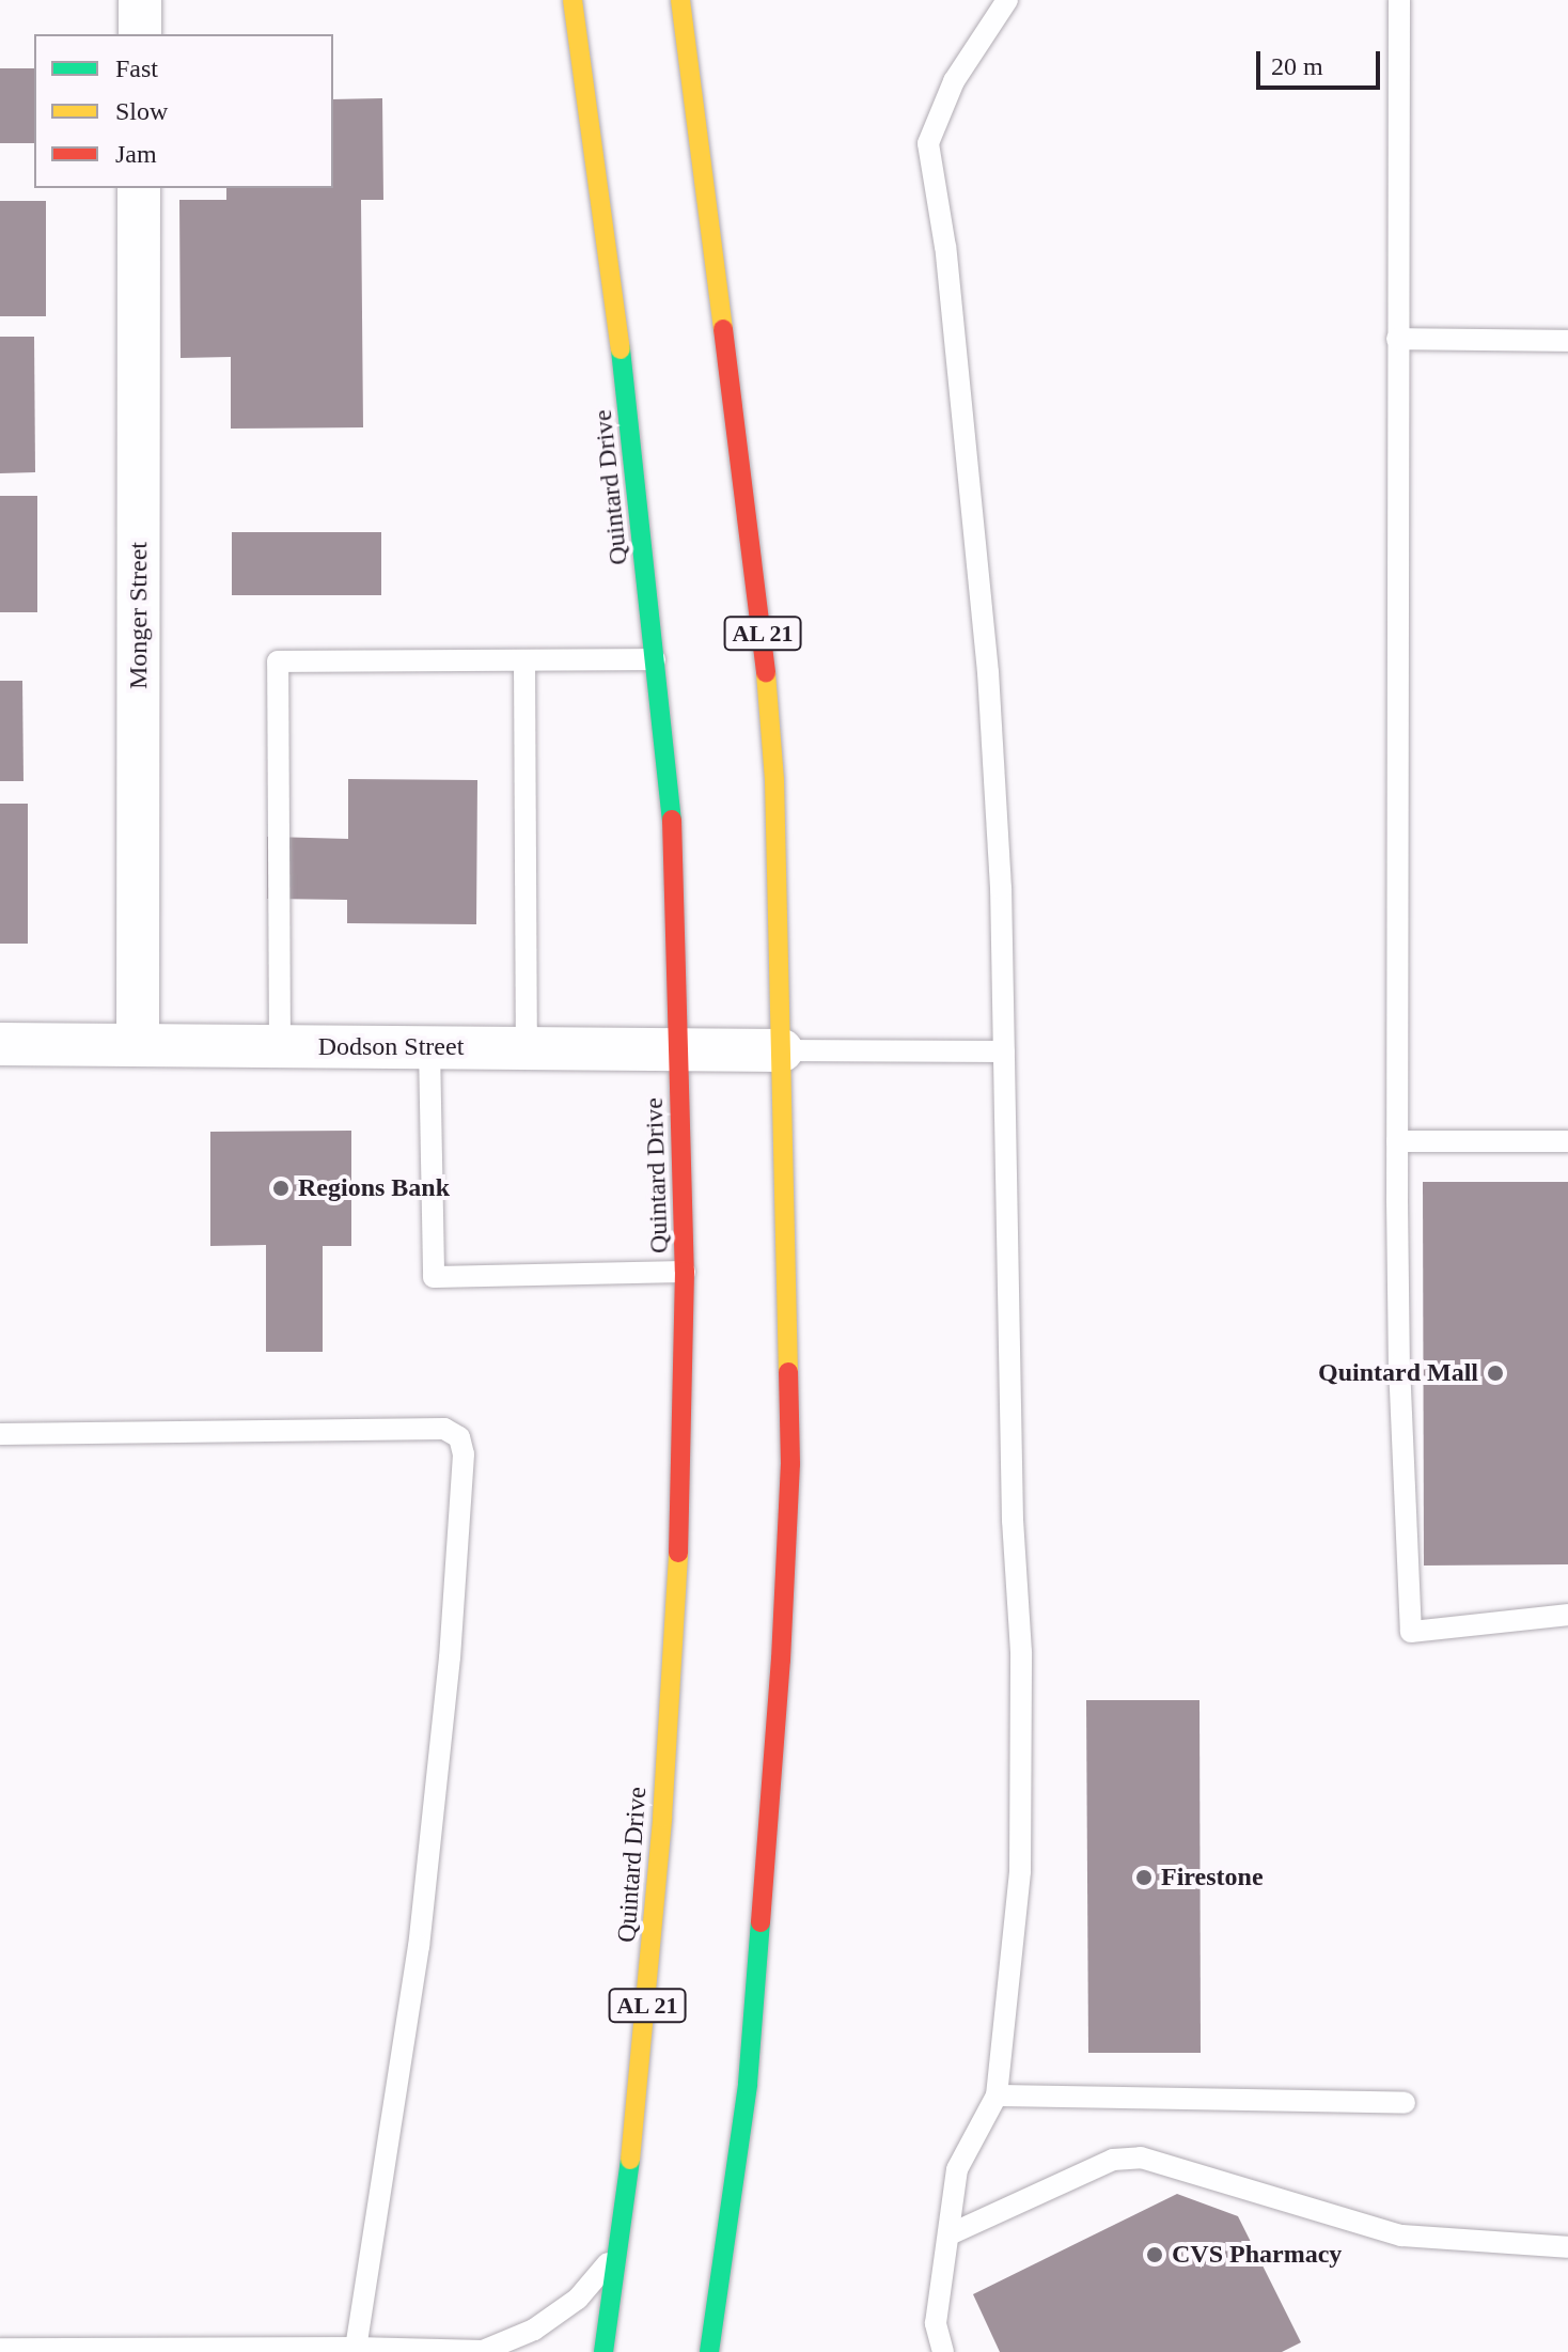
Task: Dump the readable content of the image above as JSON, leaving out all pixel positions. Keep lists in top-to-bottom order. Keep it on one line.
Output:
{"streets":{"highway":["Quintard Drive","AL 21"],"street":["Monger Street","Dodson Street"]},"crossings":[["Quintard Drive","Dodson Street"],["Monger Street","Dodson Street"],["AL 21","Dodson Street"]],"places":["Regions Bank","Quintard Mall","Firestone","CVS Pharmacy"],"legend":["Fast","Slow","Jam"],"scale_bar":"20 m"}
